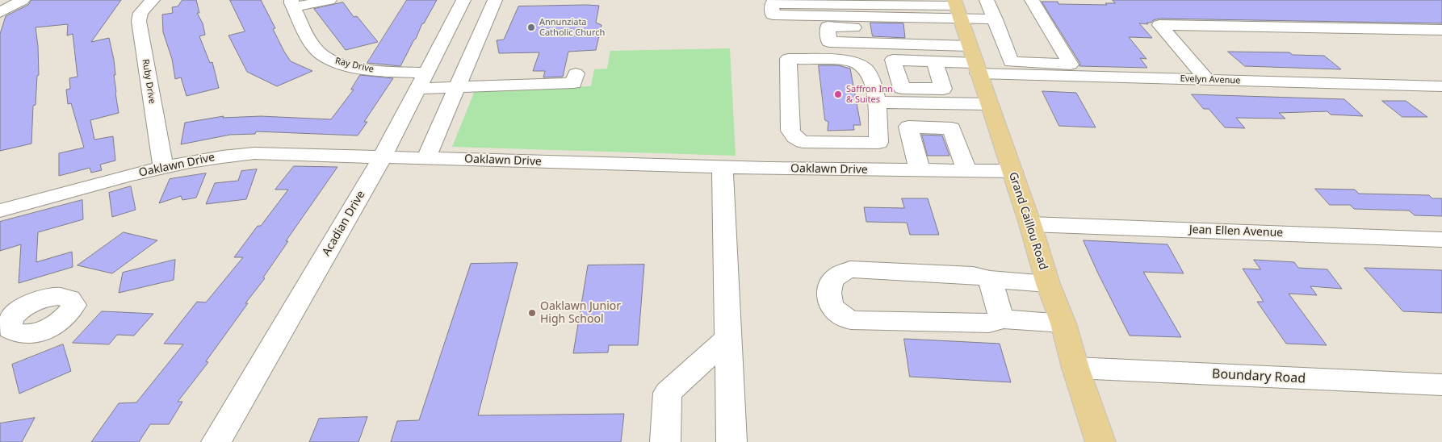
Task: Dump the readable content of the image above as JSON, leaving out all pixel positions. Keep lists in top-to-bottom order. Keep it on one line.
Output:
{"streets":{"main road":["Grand Caillou Road"],"street":["Ray Drive","Evelyn Avenue","Ruby Drive","Oaklawn Drive","Acadian Drive","Jean Ellen Avenue","Boundary Road"]},"crossings":[["Ray Drive","Acadian Drive"],["Evelyn Avenue","Grand Caillou Road"],["Ruby Drive","Oaklawn Drive"],["Oaklawn Drive","Grand Caillou Road"],["Oaklawn Drive","Acadian Drive"],["Grand Caillou Road","Jean Ellen Avenue"],["Grand Caillou Road","Boundary Road"]],"places":["Annunziata Catholic Church","Saffron Inn & Suites","Oaklawn Junior High School"]}
